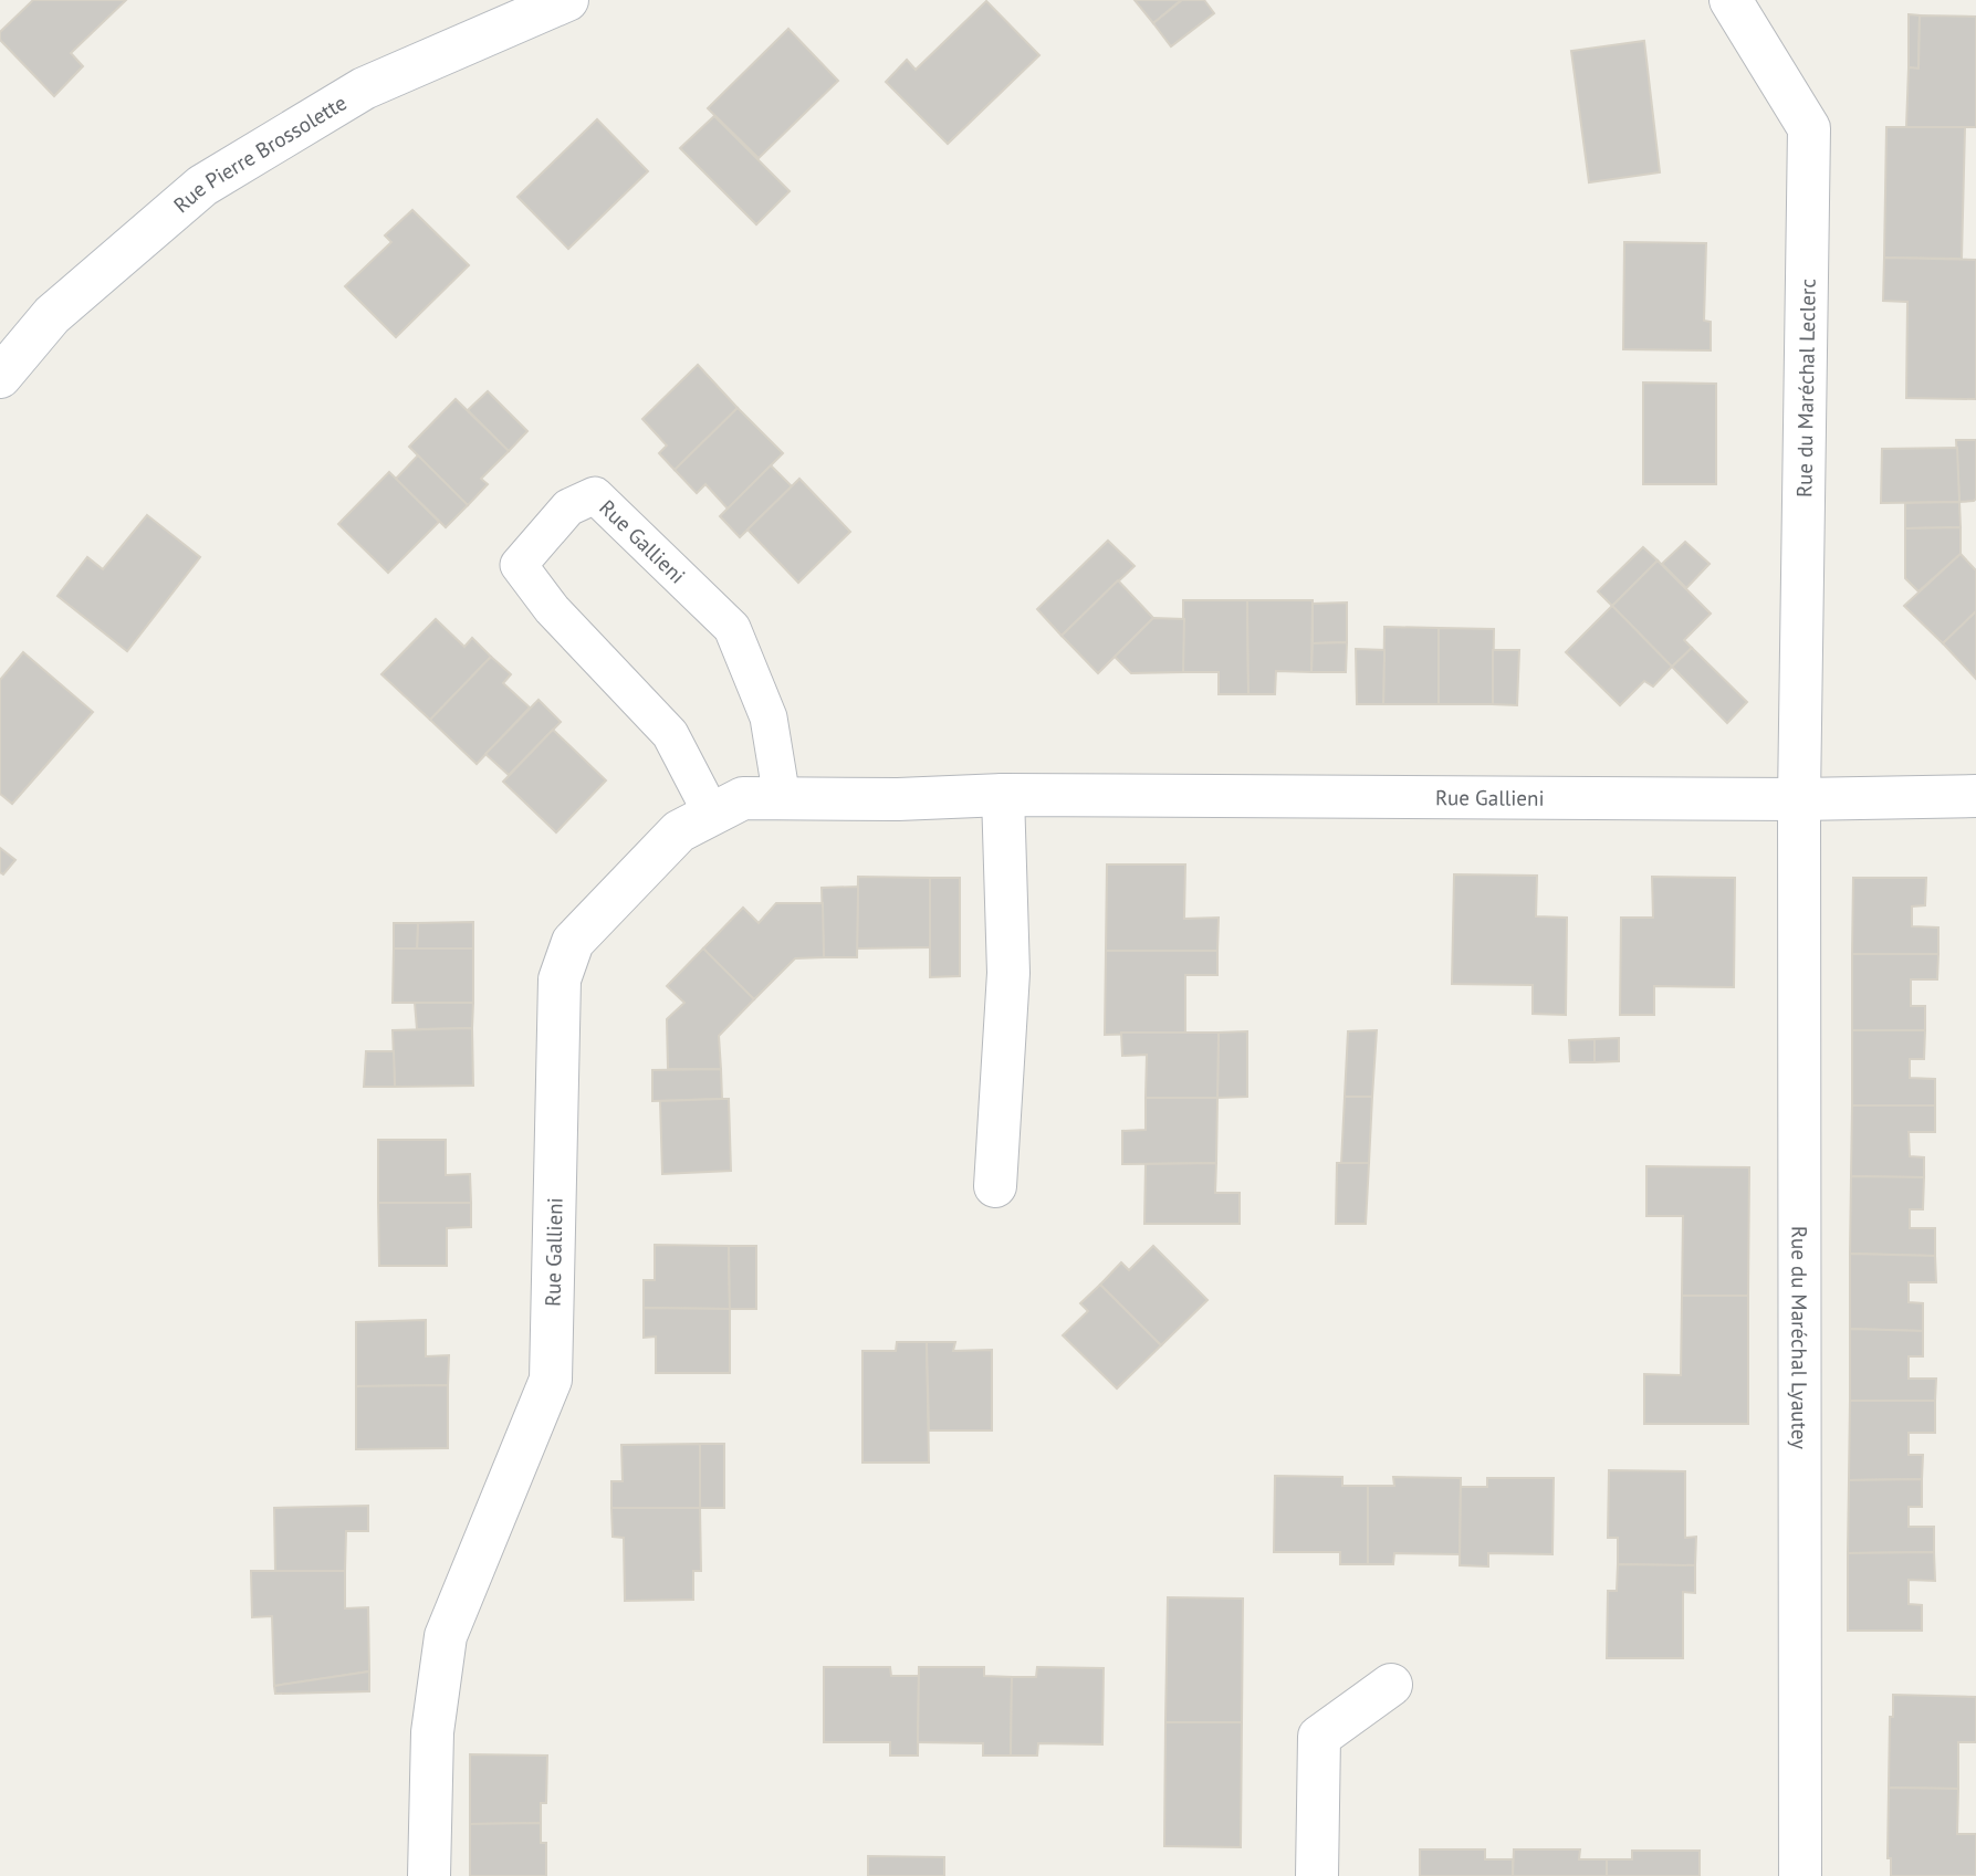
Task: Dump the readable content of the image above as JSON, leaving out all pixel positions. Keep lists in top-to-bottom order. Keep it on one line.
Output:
{"streets":{"street":["Rue Pierre Brossolette","Rue du Maréchal Leclerc","Rue Gallieni","Rue du Maréchal Lyautey"]},"crossings":[["Rue du Maréchal Leclerc","Rue Gallieni"],["Rue du Maréchal Leclerc","Rue du Maréchal Lyautey"],["Rue Gallieni","Rue du Maréchal Lyautey"]]}
